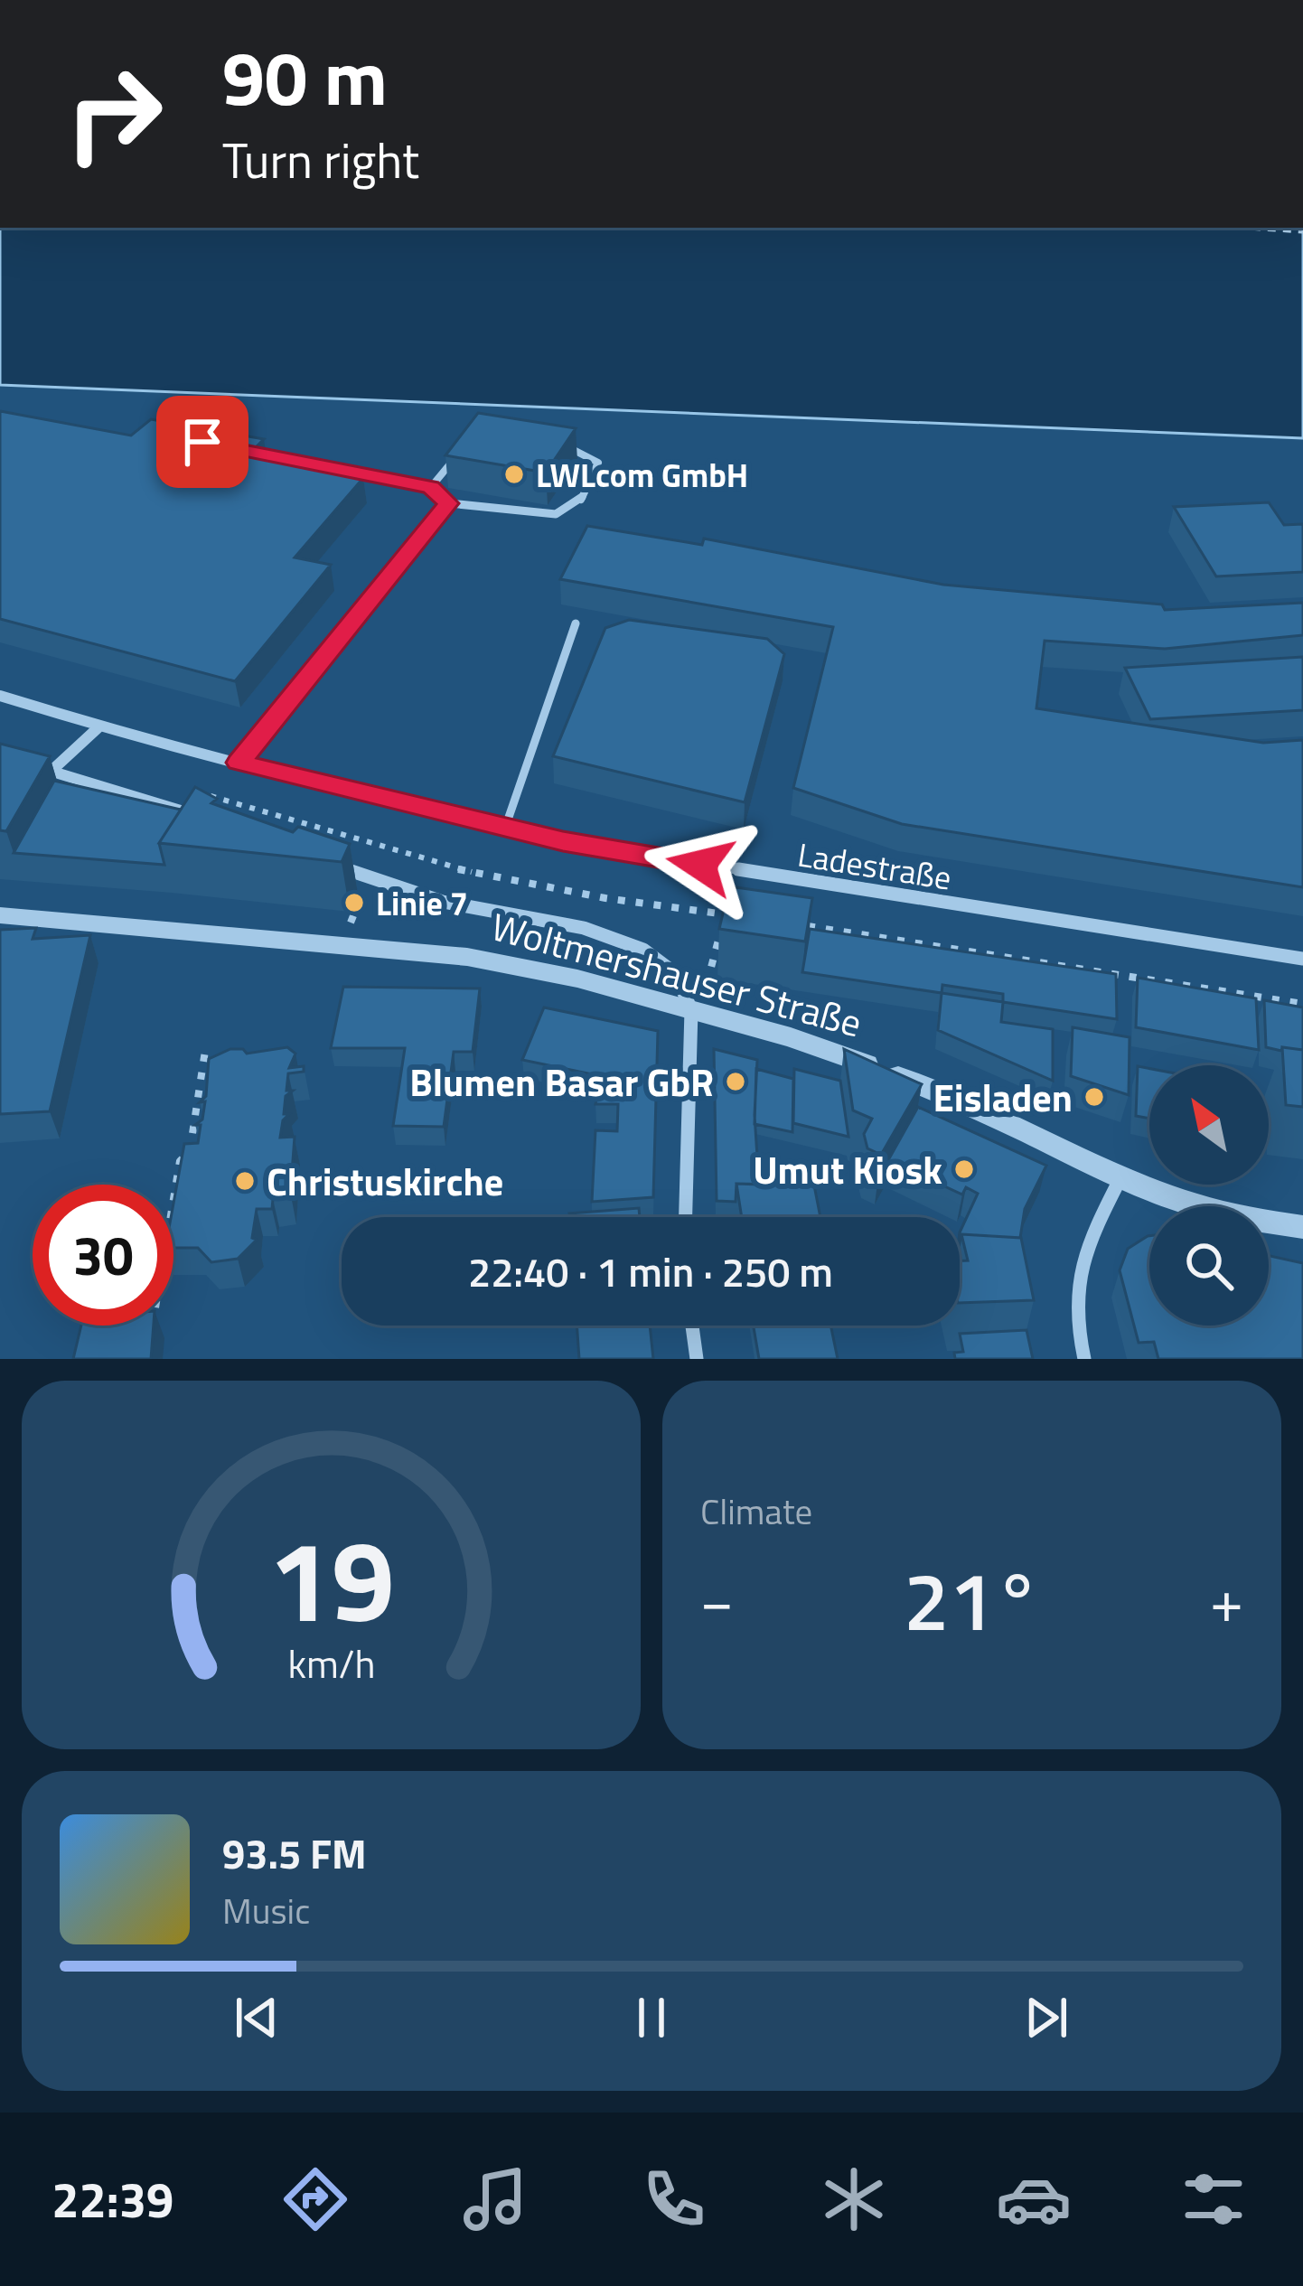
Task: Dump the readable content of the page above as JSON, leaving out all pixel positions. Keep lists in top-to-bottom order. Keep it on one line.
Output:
{"streets":{"street":["Ladestraße","Woltmershauser Straße"]},"places":["LWLcom GmbH","Linie 7","Blumen Basar GbR","Eisladen","Umut Kiosk","Christuskirche"],"north":"top left","page":{"turn":["90 m","Turn right"],"limit":"30","trip":"22:40 · 1 min · 250 m","tile":"Climate","heat":["−","21°","+"],"song":["93.5 FM","Music"],"tabs":"22:39","gauge":["19","km/h"]}}
